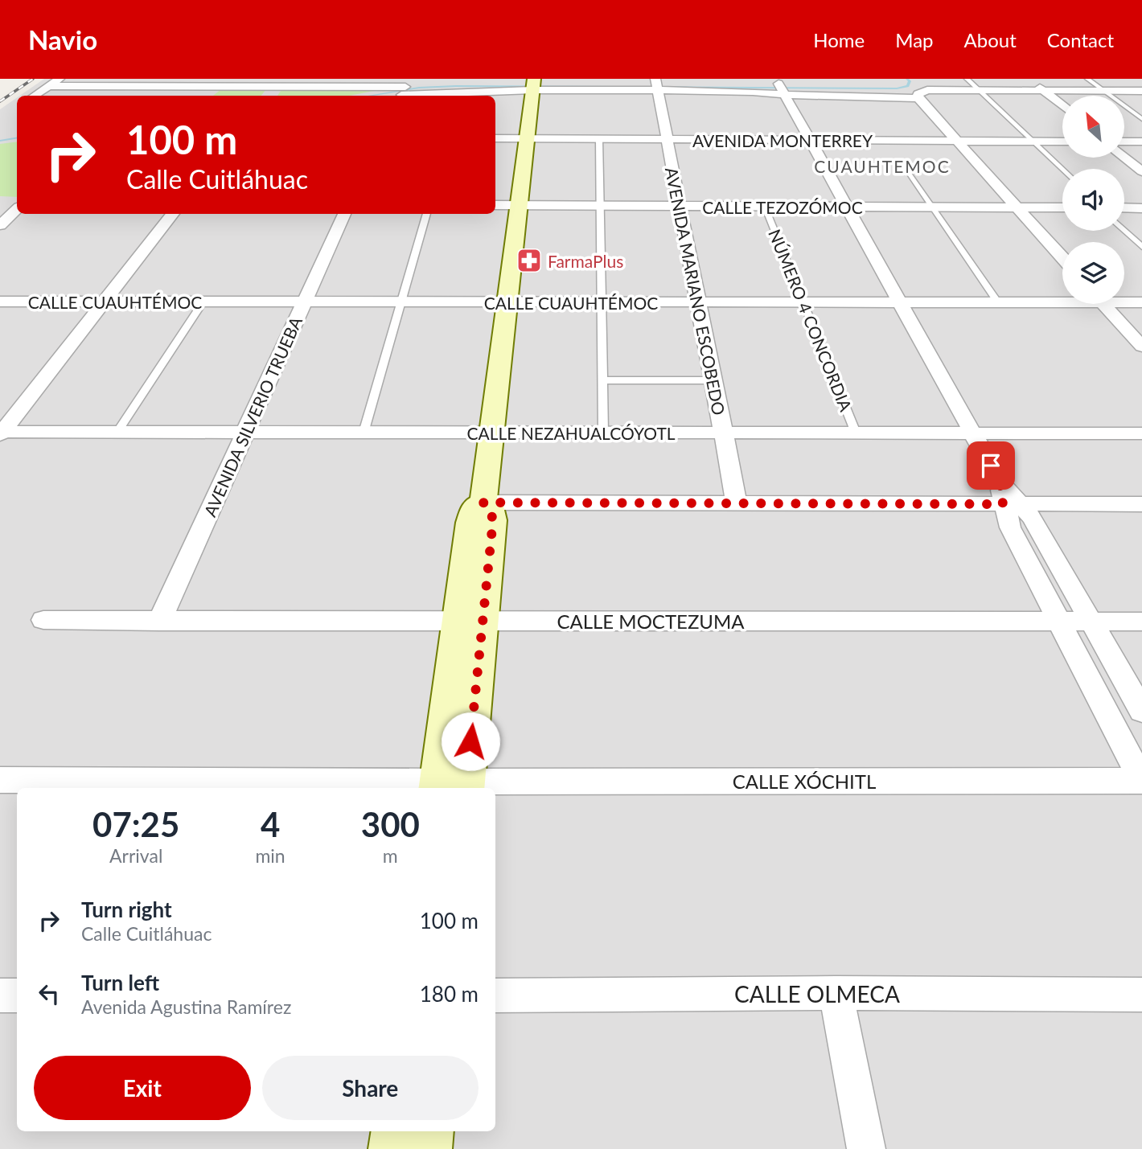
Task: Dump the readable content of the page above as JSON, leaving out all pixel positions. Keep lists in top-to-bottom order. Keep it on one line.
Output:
{"streets":{"street":["AVENIDA MONTERREY","CALLE TEZOZÓMOC","AVENIDA MARIANO ESCOBEDO","CALLE CUAUHTÉMOC","AVENIDA SILVERIO TRUEBA","CALLE NEZAHUALCÓYOTL","CALLE MOCTEZUMA","CALLE XÓCHITL","CALLE OLMECA"],"lane":["NÚMERO 4 CONCORDIA"]},"crossings":[["AVENIDA MONTERREY","AVENIDA MARIANO ESCOBEDO"],["CALLE TEZOZÓMOC","AVENIDA MARIANO ESCOBEDO"],["CALLE TEZOZÓMOC","NÚMERO 4 CONCORDIA"],["AVENIDA MARIANO ESCOBEDO","CALLE CUAUHTÉMOC"],["AVENIDA MARIANO ESCOBEDO","CALLE NEZAHUALCÓYOTL"],["CALLE CUAUHTÉMOC","NÚMERO 4 CONCORDIA"],["CALLE CUAUHTÉMOC","AVENIDA SILVERIO TRUEBA"],["NÚMERO 4 CONCORDIA","CALLE NEZAHUALCÓYOTL"],["AVENIDA SILVERIO TRUEBA","CALLE NEZAHUALCÓYOTL"],["AVENIDA SILVERIO TRUEBA","CALLE MOCTEZUMA"]],"districts":["CUAUHTEMOC"],"places":{"pharmacy":["FarmaPlus"]},"north":"top left","page":{"header":"Navio","nav":["Home","Map","About","Contact"],"turn":["100 m","Calle Cuitláhuac"],"eta":["07:25","Arrival","4","min","300","m"],"list":[{"name":"Turn right","note":"Calle Cuitláhuac","value":"100 m"},{"name":"Turn left","note":"Avenida Agustina Ramírez","value":"180 m"}],"buttons":["Exit","Share"]}}
